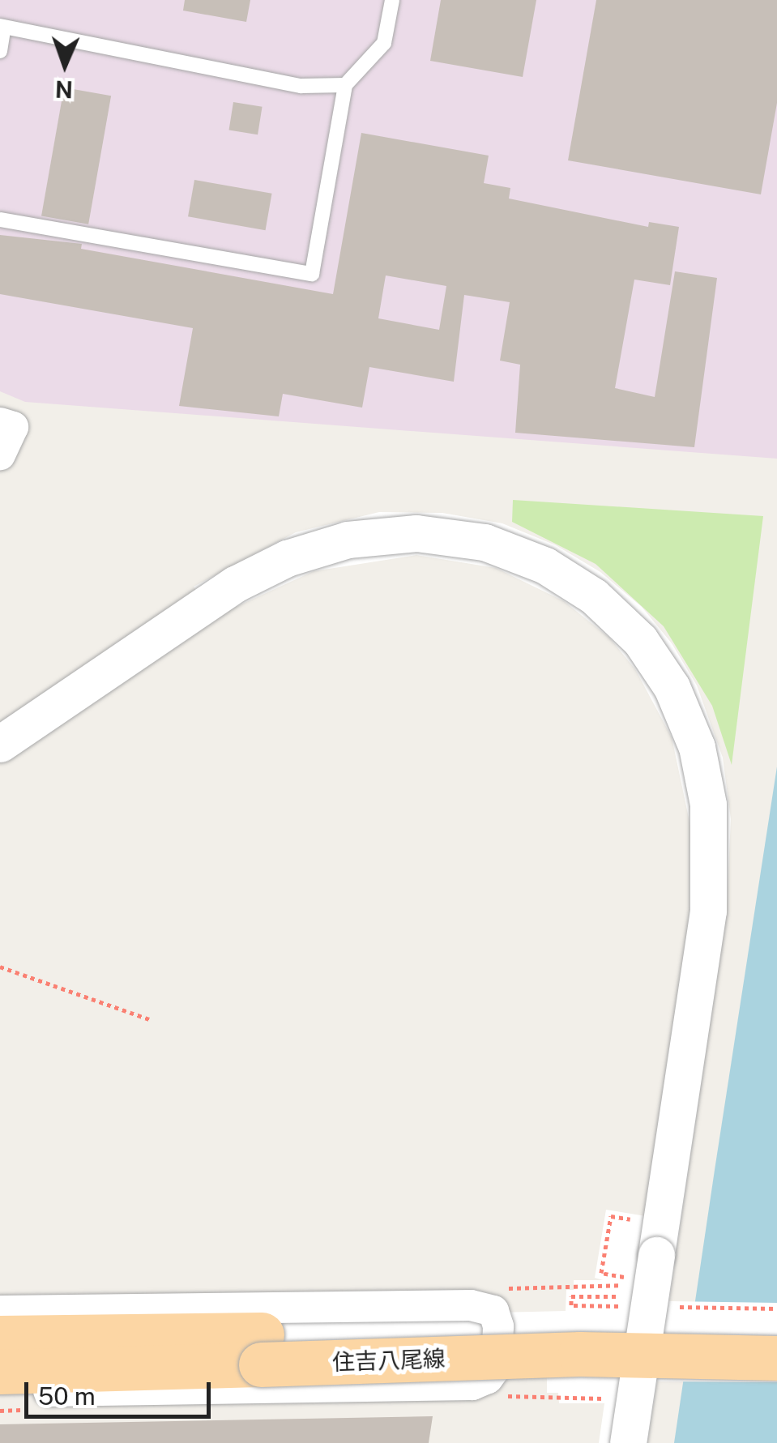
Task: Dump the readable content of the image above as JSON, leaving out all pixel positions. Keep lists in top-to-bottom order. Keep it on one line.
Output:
{"streets":{"main road":["住吉八尾線"]},"scale_bar":"50 m","north":"bottom"}
